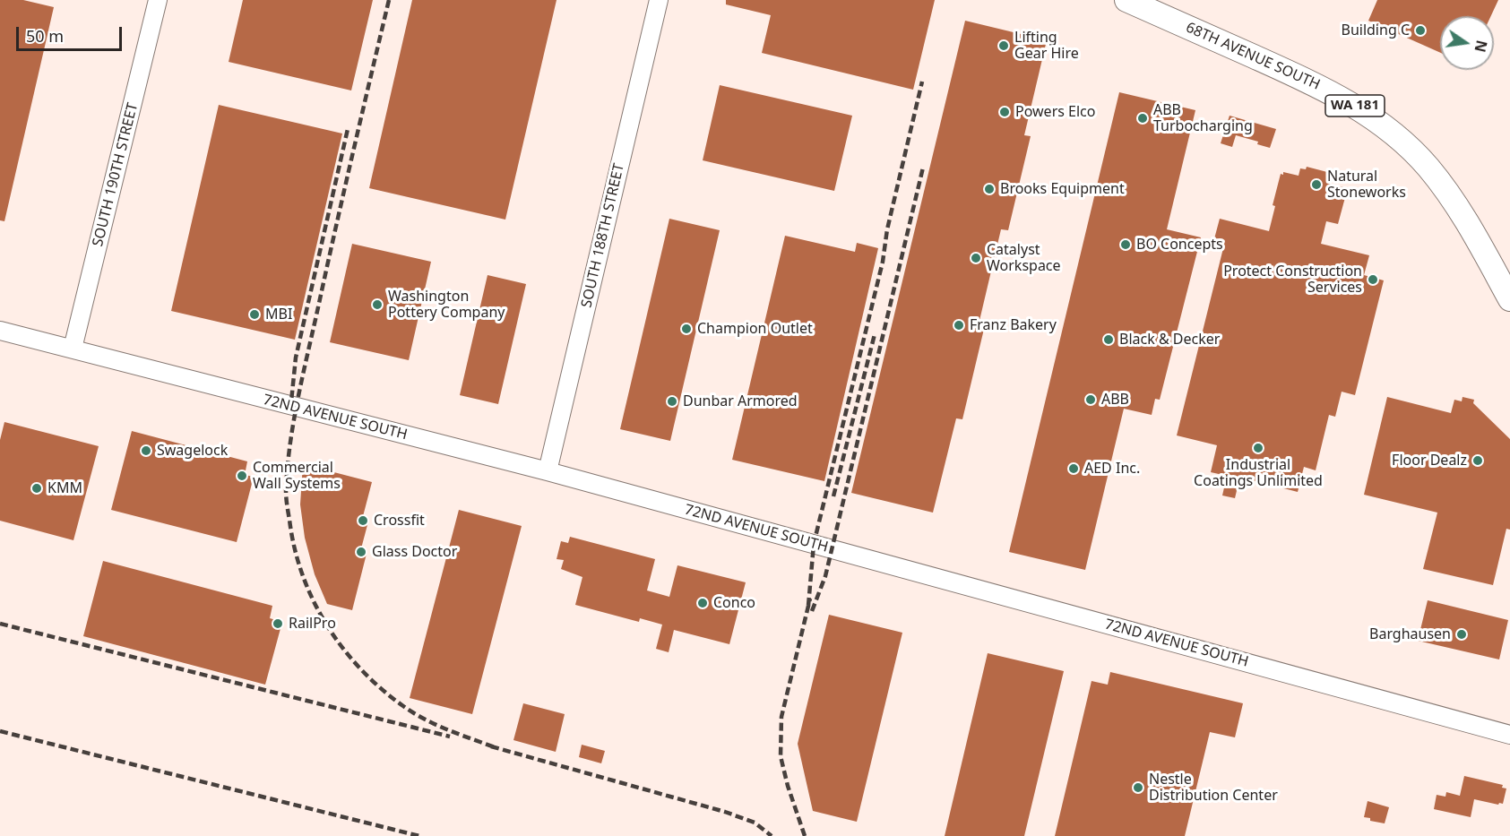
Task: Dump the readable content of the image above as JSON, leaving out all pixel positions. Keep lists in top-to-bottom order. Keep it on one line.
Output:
{"streets":{"main road":["68TH AVENUE SOUTH","WA 181"],"street":["SOUTH 190TH STREET","SOUTH 188TH STREET","72ND AVENUE SOUTH"]},"crossings":[["SOUTH 190TH STREET","72ND AVENUE SOUTH"],["SOUTH 188TH STREET","72ND AVENUE SOUTH"]],"places":["Building C","Lifting Gear Hire","Powers Elco","ABB Turbocharging","Natural Stoneworks","Brooks Equipment","BO Concepts","Catalyst Workspace","Protect Construction Services","Washington Pottery Company","MBI","Franz Bakery","Champion Outlet","Black & Decker","ABB","Dunbar Armored","Industrial Coatings Unlimited","Swagelock","Floor Dealz","AED Inc.","Commercial Wall Systems","KMM","Crossfit","Glass Doctor","Conco","RailPro","Barghausen","Nestle Distribution Center"],"scale_bar":"50 m","north":"right"}
